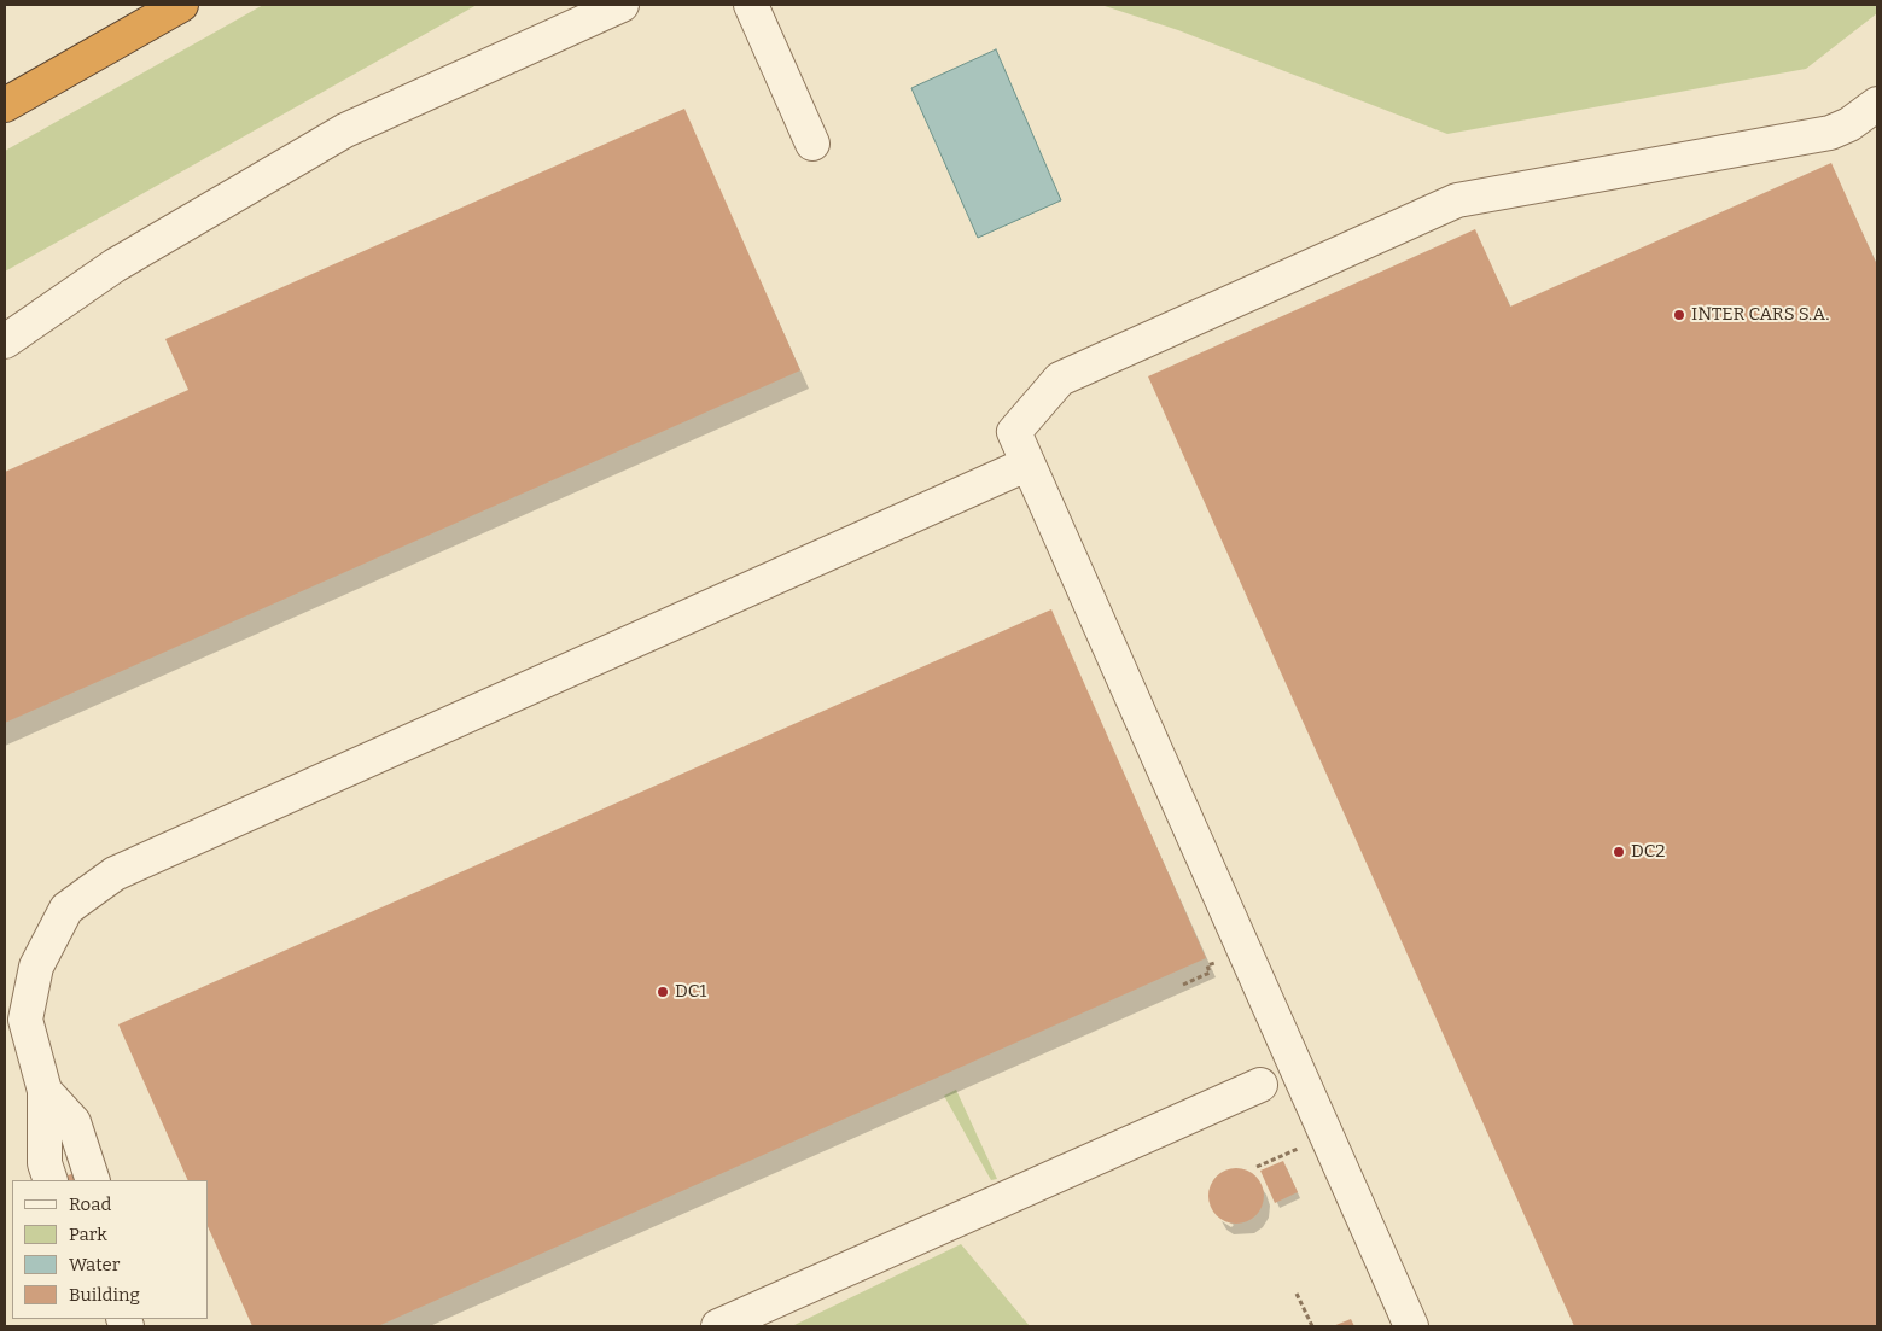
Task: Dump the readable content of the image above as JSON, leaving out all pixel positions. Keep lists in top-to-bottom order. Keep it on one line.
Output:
{"places":["INTER CARS S.A.","DC2","DC1"],"legend":["Road","Park","Water","Building"]}
